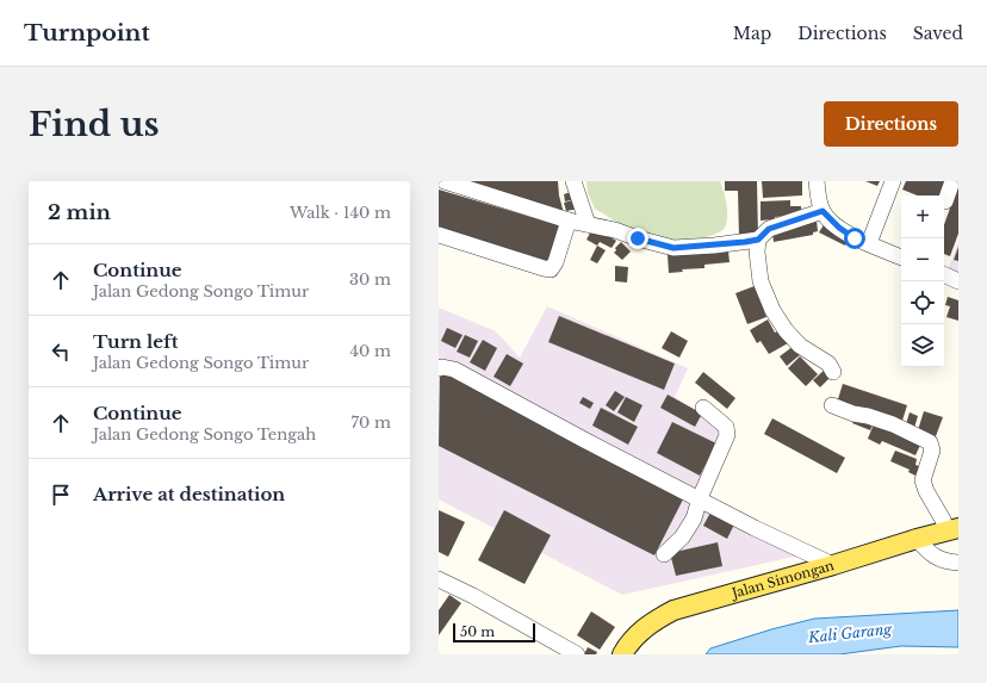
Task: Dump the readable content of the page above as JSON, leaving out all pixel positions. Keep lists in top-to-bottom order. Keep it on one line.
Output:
{"streets":{"main road":["Jalan Simongan"]},"water":["Kali Garang"],"scale_bar":"50 m","page":{"header":"Turnpoint","nav":["Map","Directions","Saved"],"buttons":"Directions","title":"Find us","heading":["2 min","Walk · 140 m"],"map_buttons":["+","−"],"list":[["Continue","Jalan Gedong Songo Timur","30 m"],["Turn left","Jalan Gedong Songo Timur","40 m"],["Continue","Jalan Gedong Songo Tengah","70 m"],"Arrive at destination"],"scale":"50 m"}}
